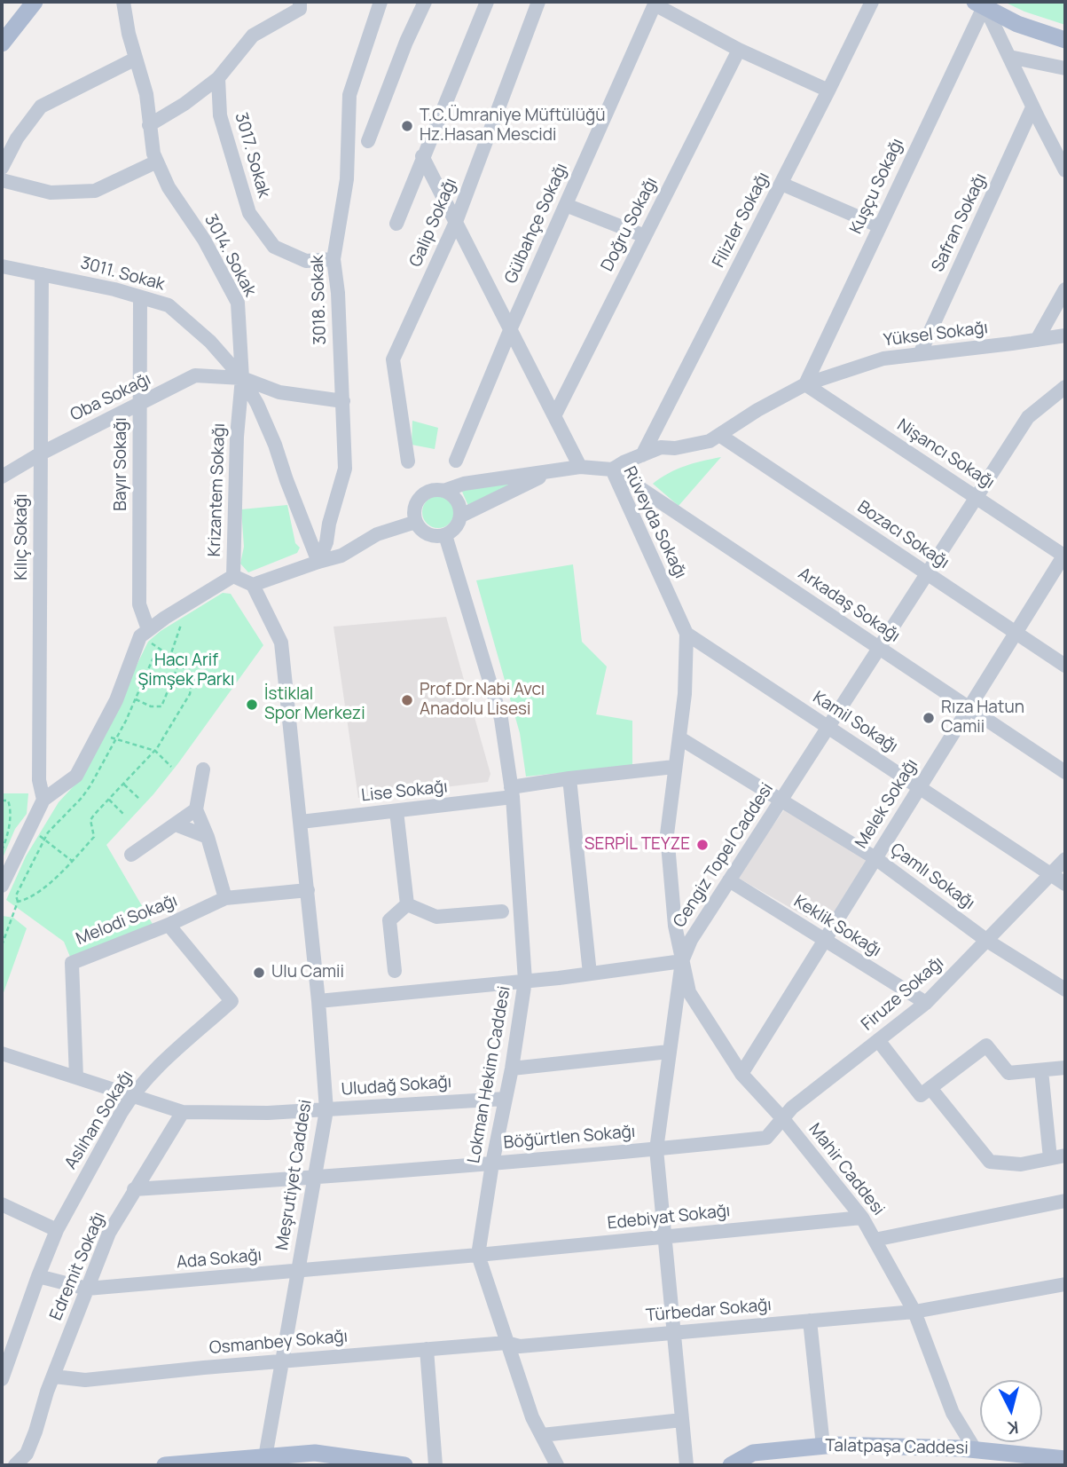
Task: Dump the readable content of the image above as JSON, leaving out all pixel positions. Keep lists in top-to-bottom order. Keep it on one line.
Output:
{"streets":{"main road":["Talatpaşa Caddesi"],"street":["3017. Sokak","Kuşçu Sokağı","Filizler Sokağı","Galip Sokağı","Safran Sokağı","Gülbahçe Sokağı","Doğru Sokağı","3014. Sokak","3011. Sokak","3018. Sokak","Yüksel Sokağı","Oba Sokağı","Nişancı Sokağı","Bayır Sokağı","Krizantem Sokağı","Rüveyda Sokağı","Bozacı Sokağı","Kılıç Sokağı","Arkadaş Sokağı","Kamil Sokağı","Lise Sokağı","Melek Sokağı","Cengiz Topel Caddesi","Çamlı Sokağı","Melodi Sokağı","Keklik Sokağı","Firuze Sokağı","Lokman Hekim Caddesi","Uludağ Sokağı","Aslıhan Sokağı","Böğürtlen Sokağı","Mahir Caddesi","Meşrutiyet Caddesi","Edebiyat Sokağı","Ada Sokağı","Edremit Sokağı","Türbedar Sokağı","Osmanbey Sokağı"]},"crossings":[["3017. Sokak","3018. Sokak"],["Kuşçu Sokağı","Yüksel Sokağı"],["Kuşçu Sokağı","Nişancı Sokağı"],["Filizler Sokağı","Yüksel Sokağı"],["Safran Sokağı","Yüksel Sokağı"],["3014. Sokak","3011. Sokak"],["3014. Sokak","3018. Sokak"],["3014. Sokak","Oba Sokağı"],["3014. Sokak","Krizantem Sokağı"],["3011. Sokak","Oba Sokağı"],["3011. Sokak","Bayır Sokağı"],["3011. Sokak","Krizantem Sokağı"],["3011. Sokak","Kılıç Sokağı"],["Yüksel Sokağı","Nişancı Sokağı"],["Yüksel Sokağı","Rüveyda Sokağı"],["Yüksel Sokağı","Bozacı Sokağı"],["Yüksel Sokağı","Arkadaş Sokağı"],["Oba Sokağı","Bayır Sokağı"],["Oba Sokağı","Krizantem Sokağı"],["Oba Sokağı","Kılıç Sokağı"],["Nişancı Sokağı","Melek Sokağı"],["Nişancı Sokağı","Cengiz Topel Caddesi"],["Bayır Sokağı","Krizantem Sokağı"],["Rüveyda Sokağı","Arkadaş Sokağı"],["Rüveyda Sokağı","Kamil Sokağı"],["Rüveyda Sokağı","Lise Sokağı"],["Rüveyda Sokağı","Cengiz Topel Caddesi"],["Rüveyda Sokağı","Çamlı Sokağı"],["Rüveyda Sokağı","Mahir Caddesi"],["Bozacı Sokağı","Melek Sokağı"],["Bozacı Sokağı","Cengiz Topel Caddesi"],["Arkadaş Sokağı","Melek Sokağı"],["Arkadaş Sokağı","Cengiz Topel Caddesi"],["Kamil Sokağı","Melek Sokağı"],["Kamil Sokağı","Cengiz Topel Caddesi"],["Kamil Sokağı","Firuze Sokağı"],["Lise Sokağı","Lokman Hekim Caddesi"],["Lise Sokağı","Meşrutiyet Caddesi"],["Melek Sokağı","Çamlı Sokağı"],["Melek Sokağı","Keklik Sokağı"],["Melek Sokağı","Mahir Caddesi"],["Cengiz Topel Caddesi","Çamlı Sokağı"],["Cengiz Topel Caddesi","Keklik Sokağı"],["Cengiz Topel Caddesi","Böğürtlen Sokağı"],["Cengiz Topel Caddesi","Mahir Caddesi"],["Cengiz Topel Caddesi","Edebiyat Sokağı"],["Cengiz Topel Caddesi","Türbedar Sokağı"],["Çamlı Sokağı","Firuze Sokağı"],["Melodi Sokağı","Uludağ Sokağı"],["Melodi Sokağı","Aslıhan Sokağı"],["Melodi Sokağı","Meşrutiyet Caddesi"],["Keklik Sokağı","Firuze Sokağı"],["Firuze Sokağı","Böğürtlen Sokağı"],["Firuze Sokağı","Mahir Caddesi"],["Lokman Hekim Caddesi","Uludağ Sokağı"],["Lokman Hekim Caddesi","Böğürtlen Sokağı"],["Lokman Hekim Caddesi","Edebiyat Sokağı"],["Lokman Hekim Caddesi","Ada Sokağı"],["Lokman Hekim Caddesi","Türbedar Sokağı"],["Lokman Hekim Caddesi","Osmanbey Sokağı"],["Uludağ Sokağı","Aslıhan Sokağı"],["Uludağ Sokağı","Meşrutiyet Caddesi"],["Uludağ Sokağı","Edremit Sokağı"],["Aslıhan Sokağı","Ada Sokağı"],["Böğürtlen Sokağı","Mahir Caddesi"],["Böğürtlen Sokağı","Meşrutiyet Caddesi"],["Böğürtlen Sokağı","Edremit Sokağı"],["Mahir Caddesi","Edebiyat Sokağı"],["Mahir Caddesi","Türbedar Sokağı"],["Mahir Caddesi","Talatpaşa Caddesi"],["Meşrutiyet Caddesi","Ada Sokağı"],["Meşrutiyet Caddesi","Osmanbey Sokağı"],["Edebiyat Sokağı","Ada Sokağı"],["Ada Sokağı","Edremit Sokağı"],["Edremit Sokağı","Osmanbey Sokağı"],["Türbedar Sokağı","Osmanbey Sokağı"]],"parks":["Hacı Arif Şimşek Parkı"],"places":["T.C.Ümraniye Müftülüğü Hz.Hasan Mescidi","Prof.Dr.Nabi Avcı Anadolu Lisesi","İstiklal Spor Merkezi","Rıza Hatun Camii","SERPİL TEYZE","Ulu Camii"],"north":"bottom"}
